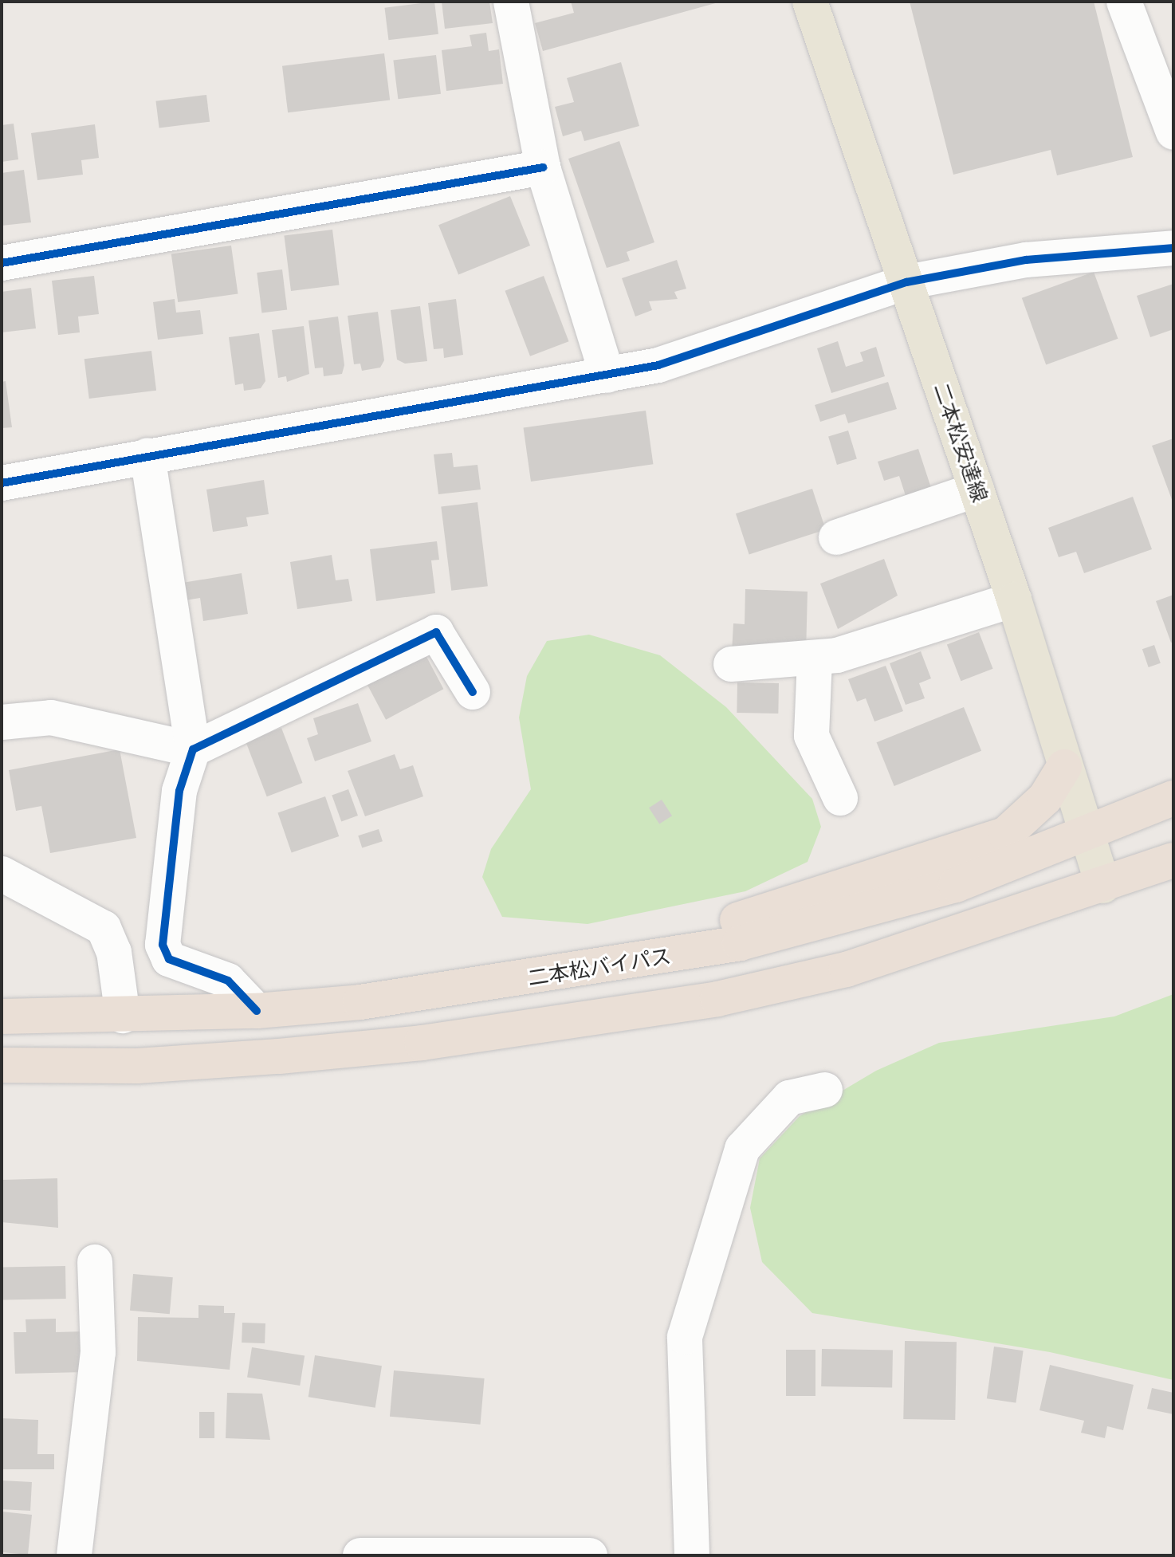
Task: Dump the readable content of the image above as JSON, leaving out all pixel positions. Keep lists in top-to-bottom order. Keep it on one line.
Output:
{"streets":{"highway":["二本松バイパス"],"main road":["二本松安達線"]},"crossings":[["二本松安達線","二本松バイパス"]]}
